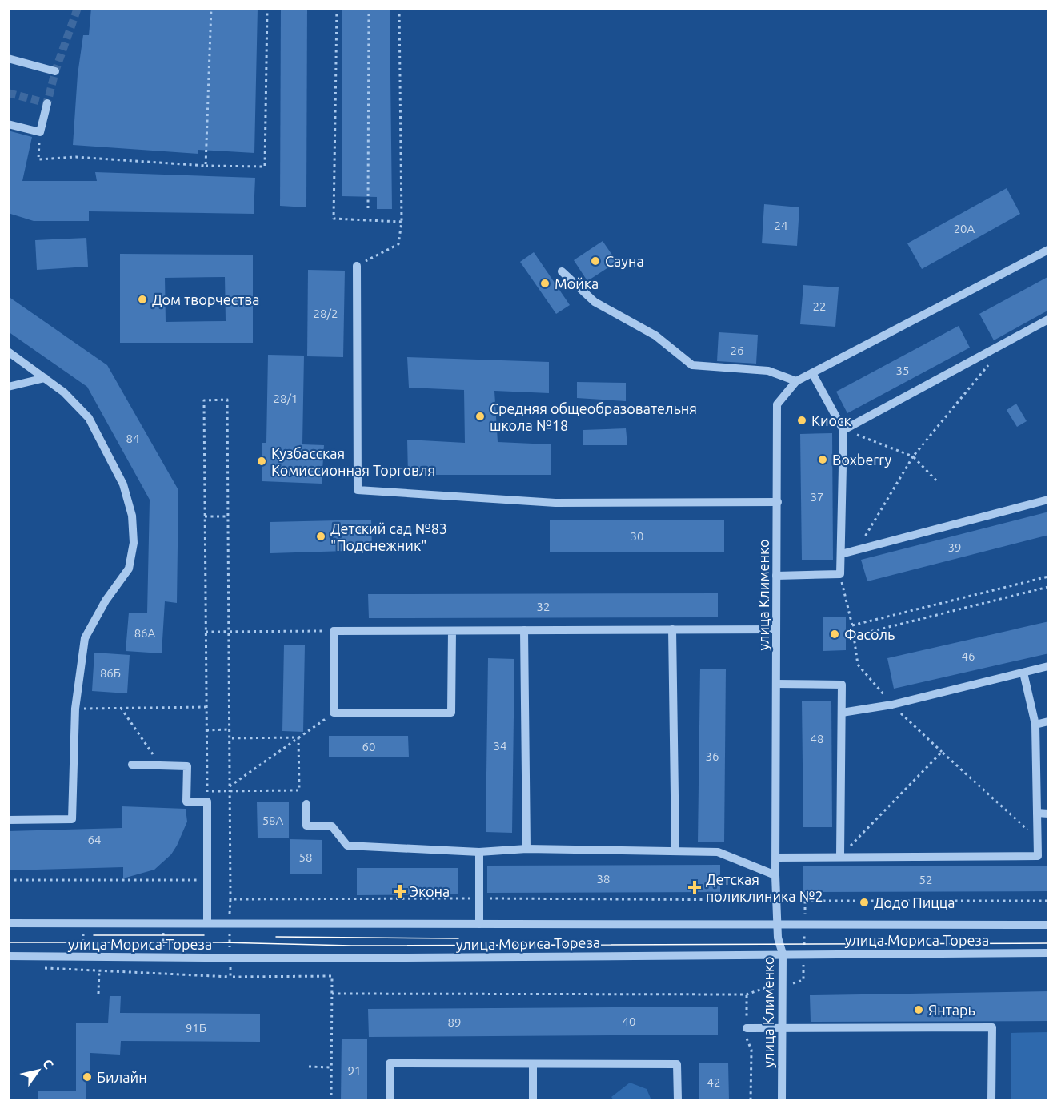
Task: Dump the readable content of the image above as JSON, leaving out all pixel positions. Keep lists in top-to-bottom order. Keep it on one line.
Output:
{"streets":{"street":["улица Клименко","улица Мориса Тореза"]},"crossings":[["улица Клименко","улица Мориса Тореза"]],"places":{"other":["Сауна","Мойка","Дом творчества","Средняя общеобразовательня школа №18","Киоск","Boxberry","Кузбасская Комиссионная Торговля","Детский сад №83 \"Подснежник\"","Фасоль","Додо Пицца","Янтарь","Билайн"],"health":["Детская поликлиника №2","Экона"]},"house_numbers":["24","20А","22","28/2","26","35","28/1","84","37","30","39","32","86А","46","86Б","48","34","60","36","58А","64","58","38","52","40","89","91Б","91","42"],"north":"top right"}
